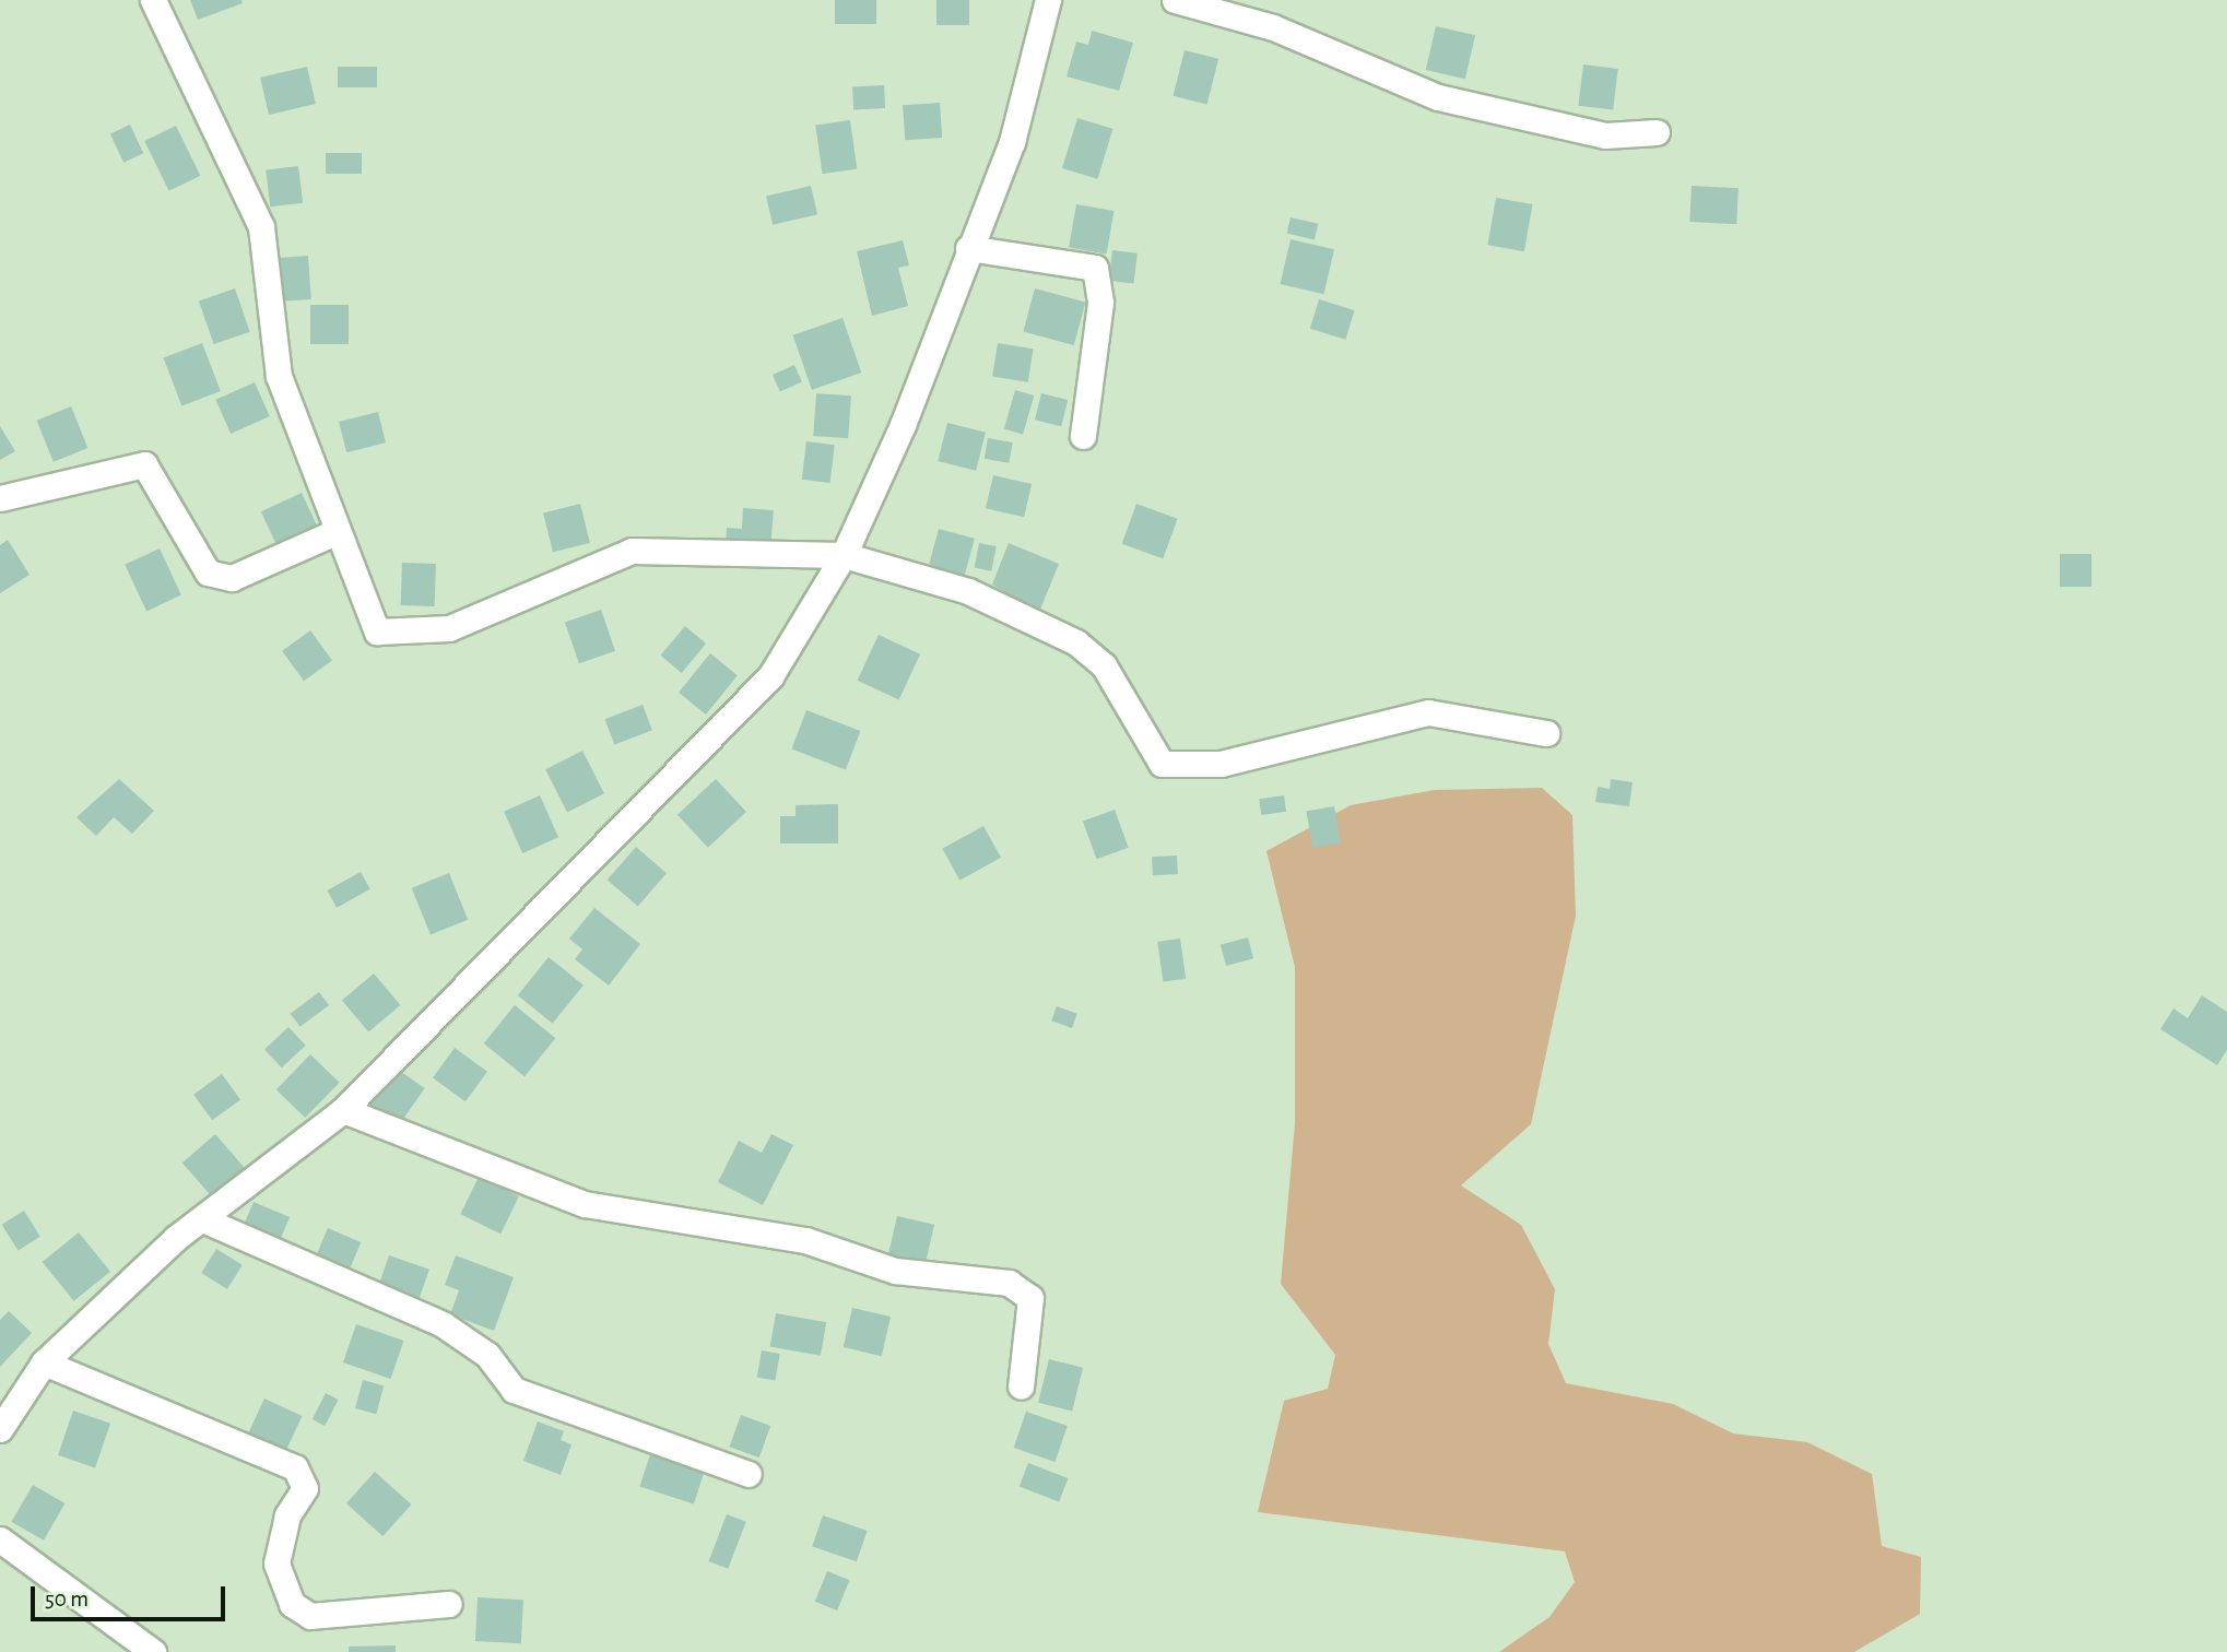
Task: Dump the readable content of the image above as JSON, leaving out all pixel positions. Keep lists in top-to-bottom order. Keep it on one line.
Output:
{"scale_bar":"50 m"}
